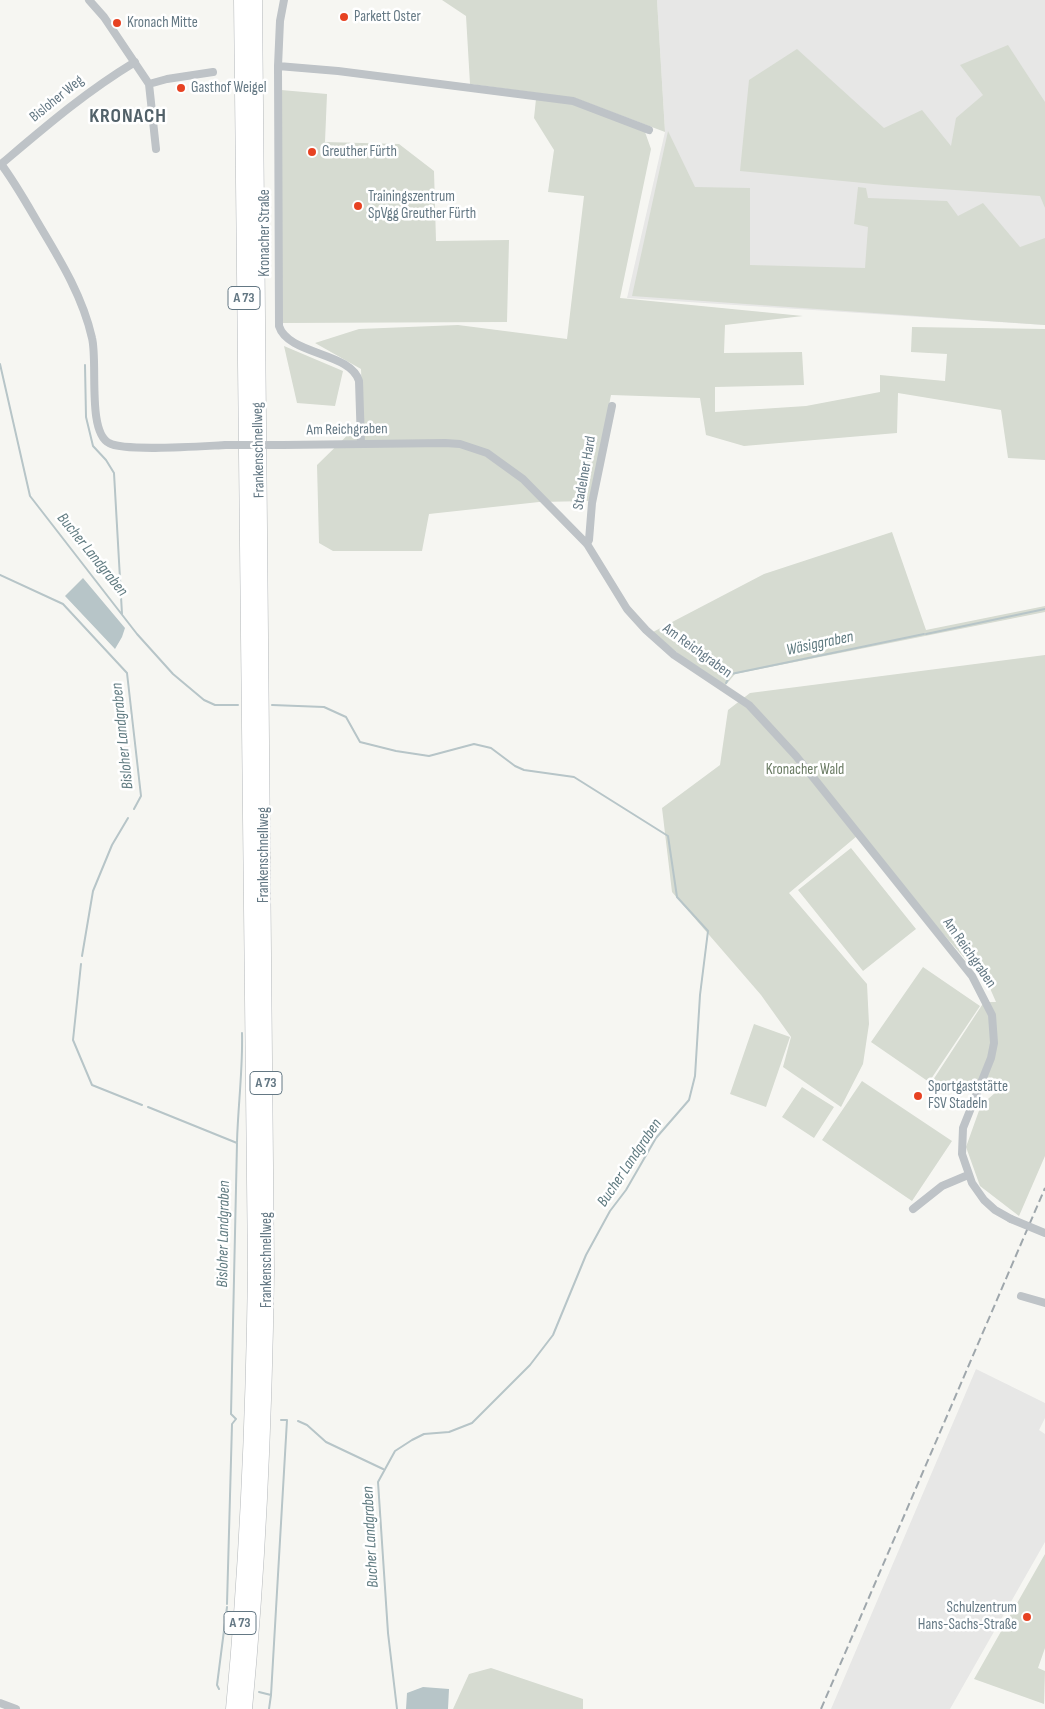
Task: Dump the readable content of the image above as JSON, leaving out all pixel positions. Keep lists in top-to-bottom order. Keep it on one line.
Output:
{"streets":{"highway":["A 73","Frankenschnellweg"],"street":["Bisloher Weg","Kronacher Straße","Am Reichgraben","Stadelner Hard"]},"crossings":[["Bisloher Weg","Am Reichgraben"],["Kronacher Straße","Am Reichgraben"],["Am Reichgraben","Stadelner Hard"]],"districts":["KRONACH"],"water":["Bucher Landgraben","Wäsiggraben","Bisloher Landgraben"],"parks":["Kronacher Wald"],"places":["Parkett Oster","Kronach Mitte","Gasthof Weigel","Greuther Fürth","Trainingszentrum SpVgg Greuther Fürth","Sportgaststätte FSV Stadeln","Schulzentrum Hans-Sachs-Straße"]}
